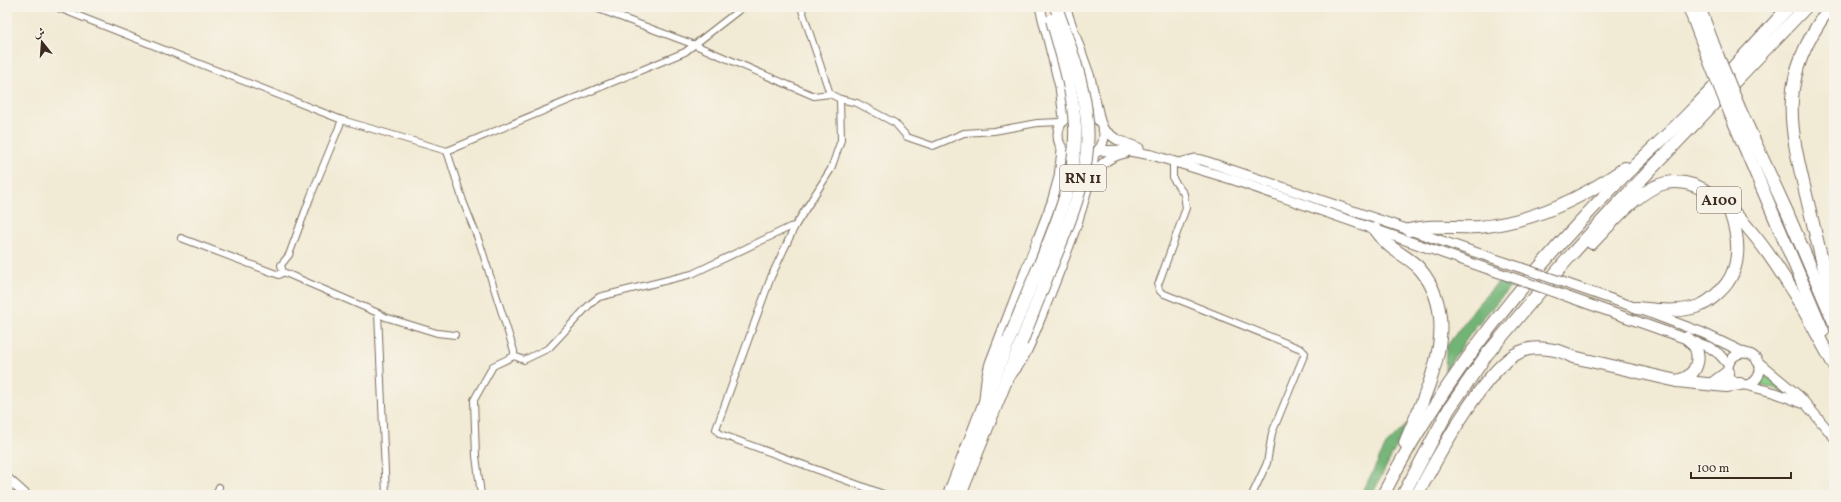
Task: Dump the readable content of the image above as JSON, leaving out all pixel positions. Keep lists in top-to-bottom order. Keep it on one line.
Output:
{"streets":{"highway":["RN 11","A100"]},"scale_bar":"100 m","north":"top"}
